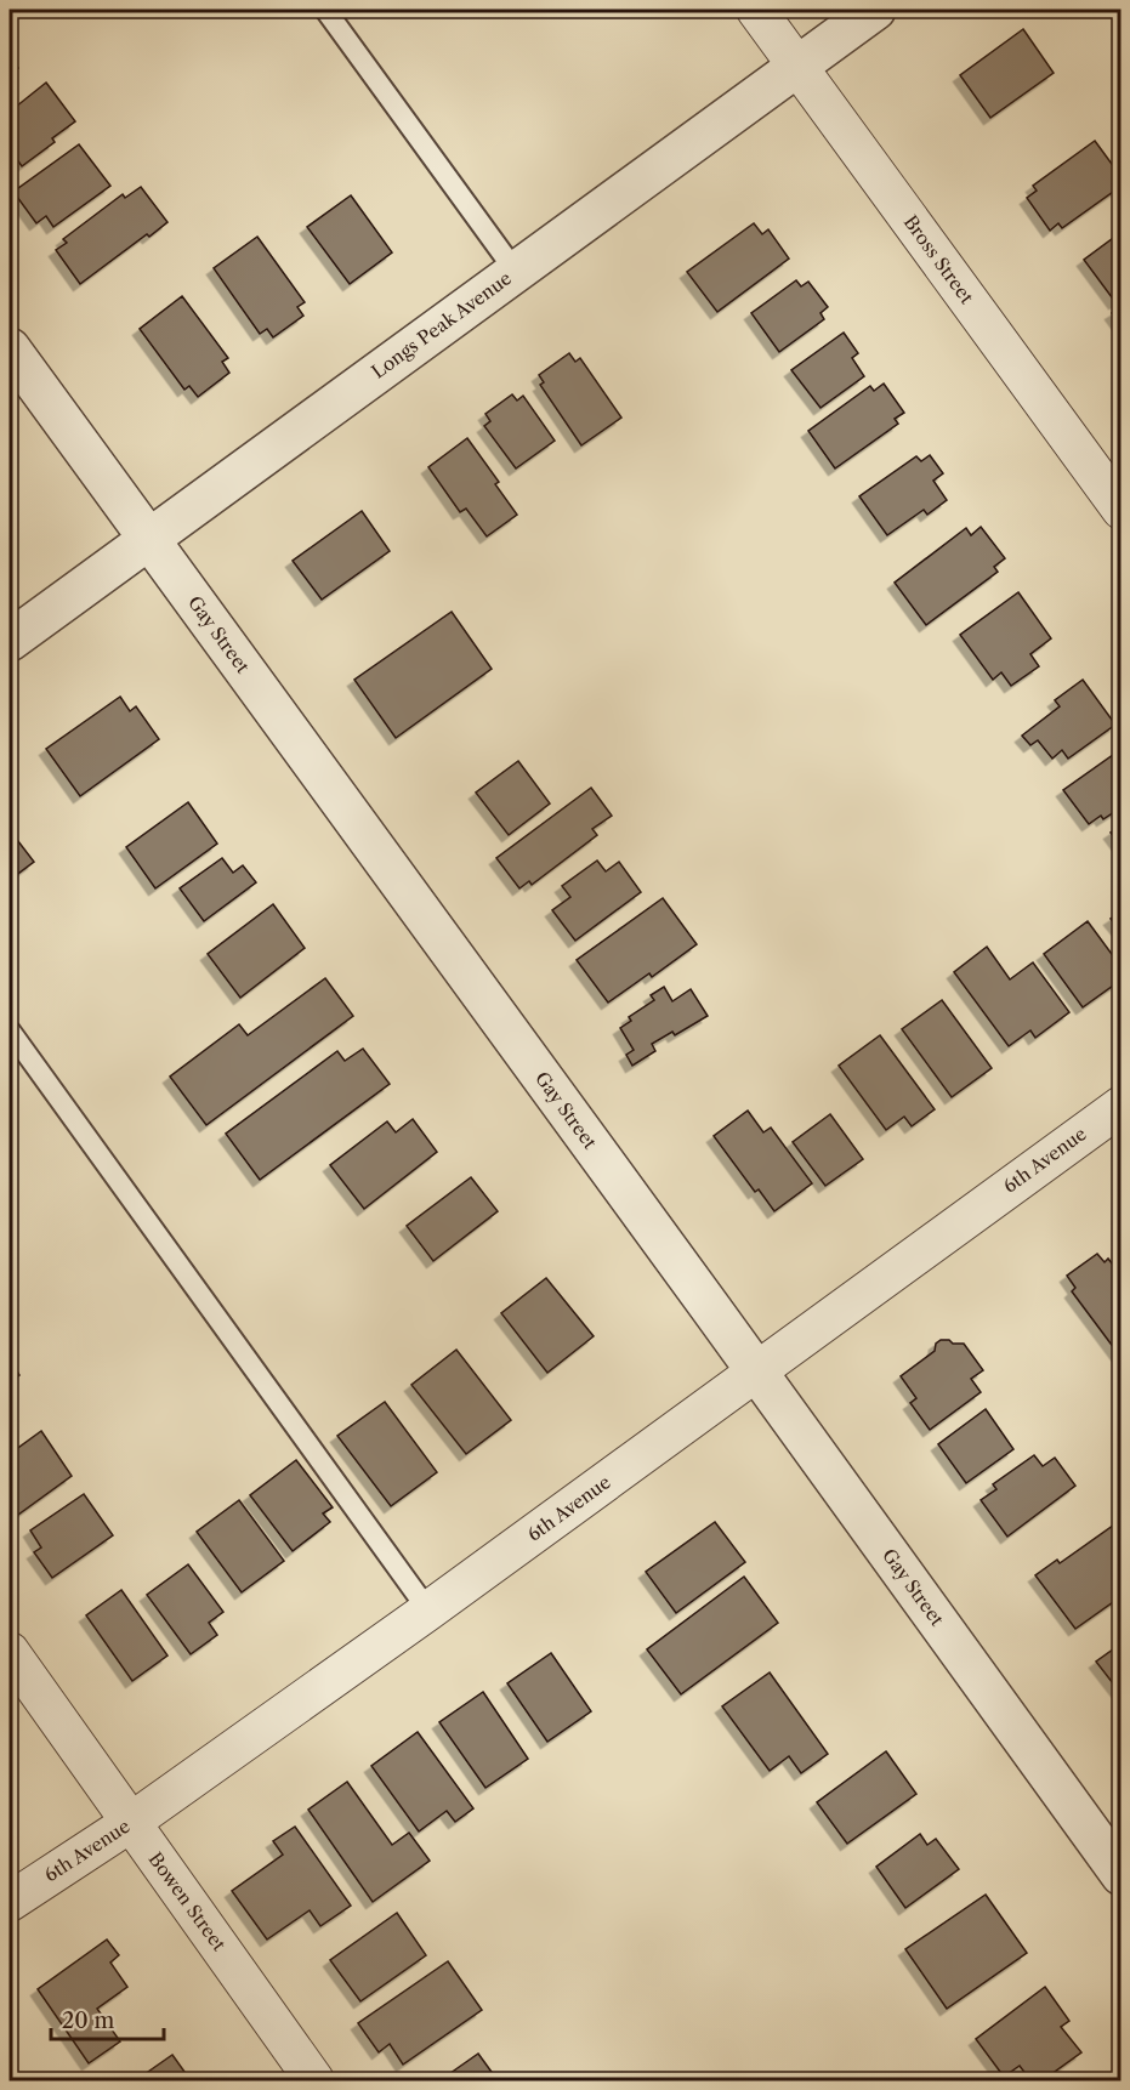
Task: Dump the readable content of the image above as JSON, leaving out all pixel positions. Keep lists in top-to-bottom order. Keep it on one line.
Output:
{"streets":{"street":["Bross Street","Longs Peak Avenue","Gay Street","6th Avenue","Bowen Street"]},"crossings":[["Bross Street","Longs Peak Avenue"],["Longs Peak Avenue","Gay Street"],["Gay Street","6th Avenue"],["6th Avenue","Bowen Street"]],"scale_bar":"20 m"}
